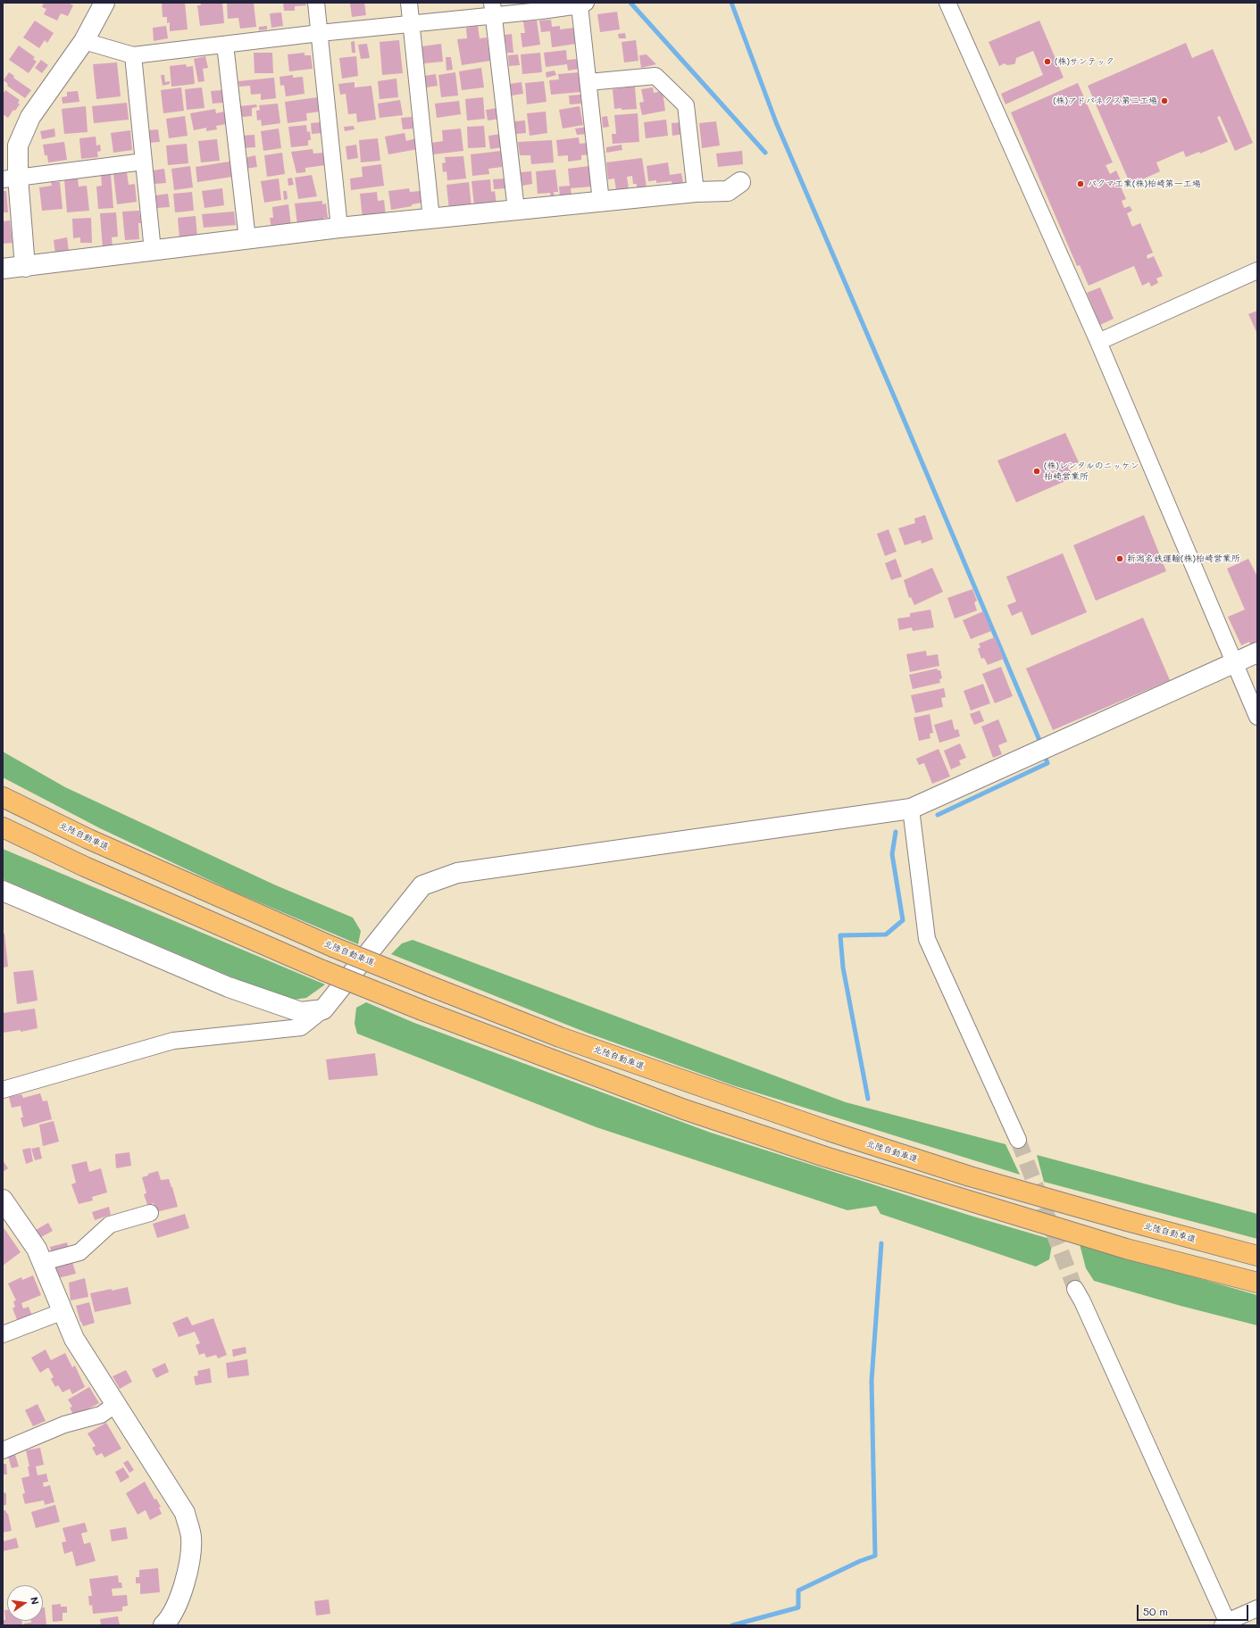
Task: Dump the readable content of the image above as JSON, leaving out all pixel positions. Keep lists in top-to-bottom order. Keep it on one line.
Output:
{"streets":{"highway":["北陸自動車道"]},"places":["(株)サンテック","(株)アドバネクス第二工場","バクマ工業(株)柏崎第一工場","(株)レンタルのニッケン 柏崎営業所","新潟名鉄運輸(株)柏崎営業所"],"scale_bar":"50 m","north":"right"}
